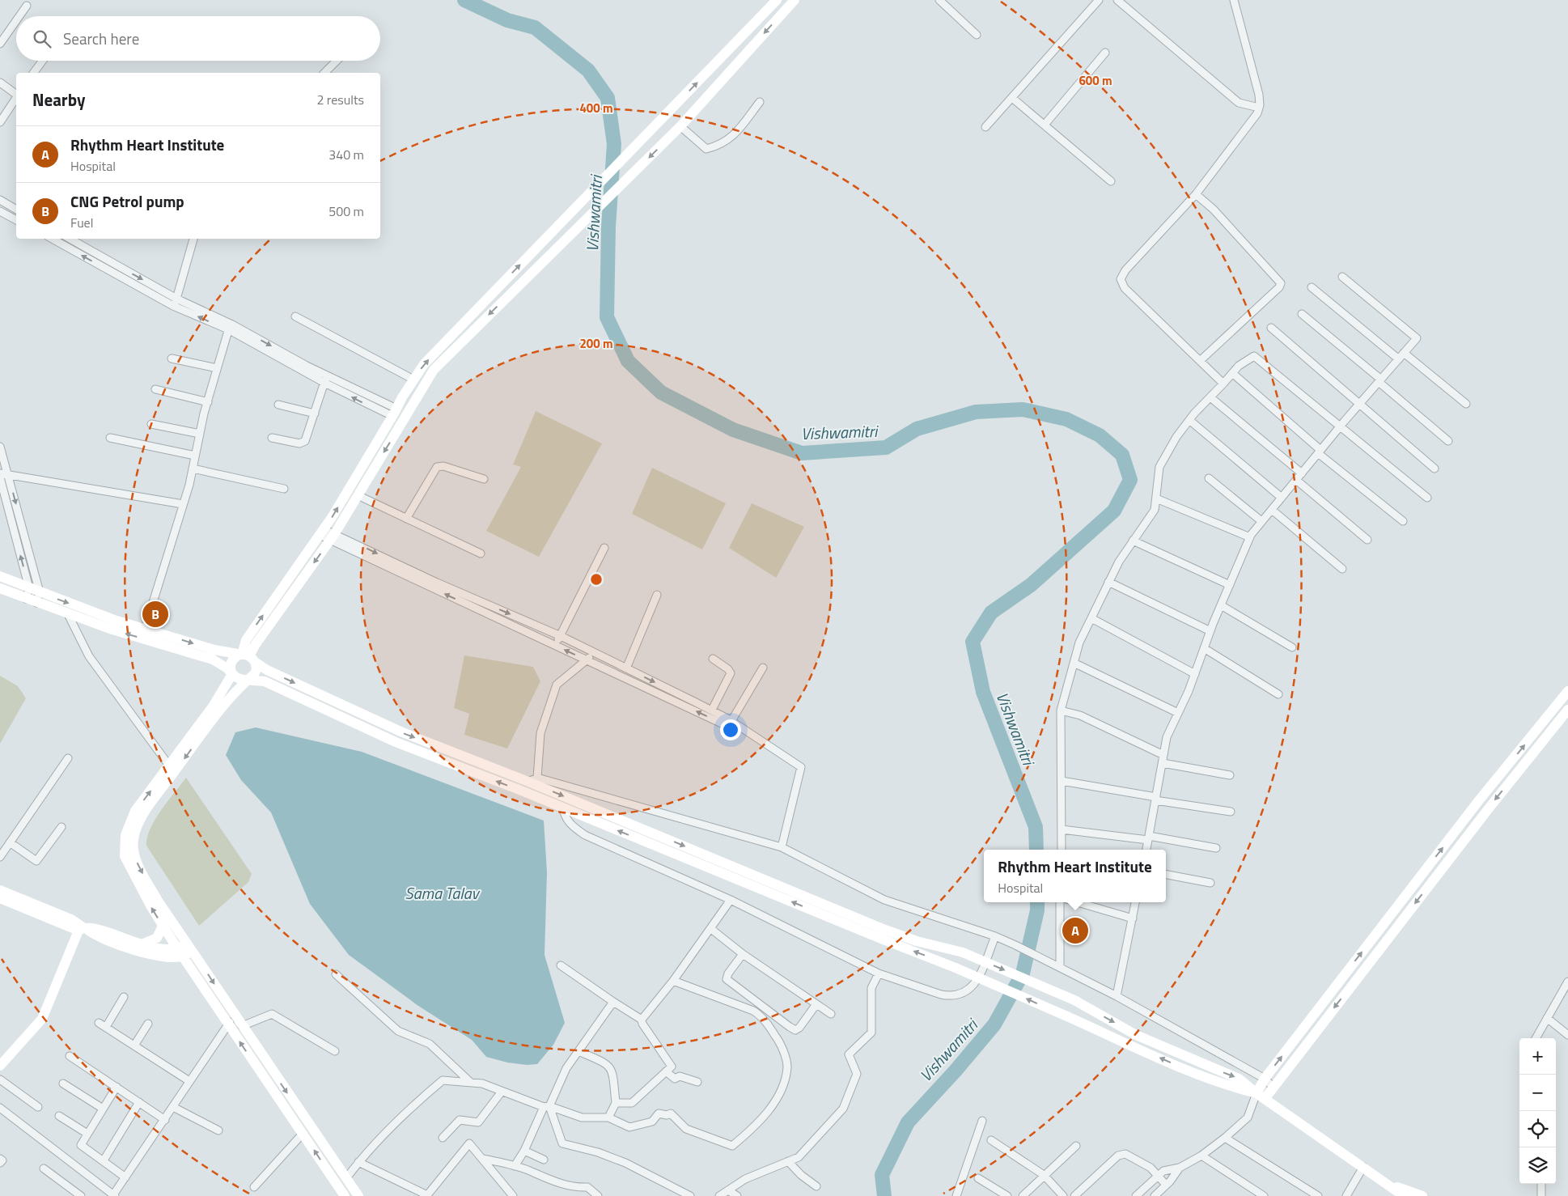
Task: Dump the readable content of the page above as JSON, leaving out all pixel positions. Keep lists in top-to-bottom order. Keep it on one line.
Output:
{"water":["Vishwamitri","Sama Talav"],"page":{"search":"Search here","heading":["Nearby","2 results"],"list":[{"mark":"A","name":"Rhythm Heart Institute","note":"Hospital","value":"340 m"},{"mark":"B","name":"CNG Petrol pump","note":"Fuel","value":"500 m"}],"pins":["B","A"],"popup":["Rhythm Heart Institute","Hospital"],"map_buttons":["+","−"]},"rings":["600 m","400 m","200 m"]}
